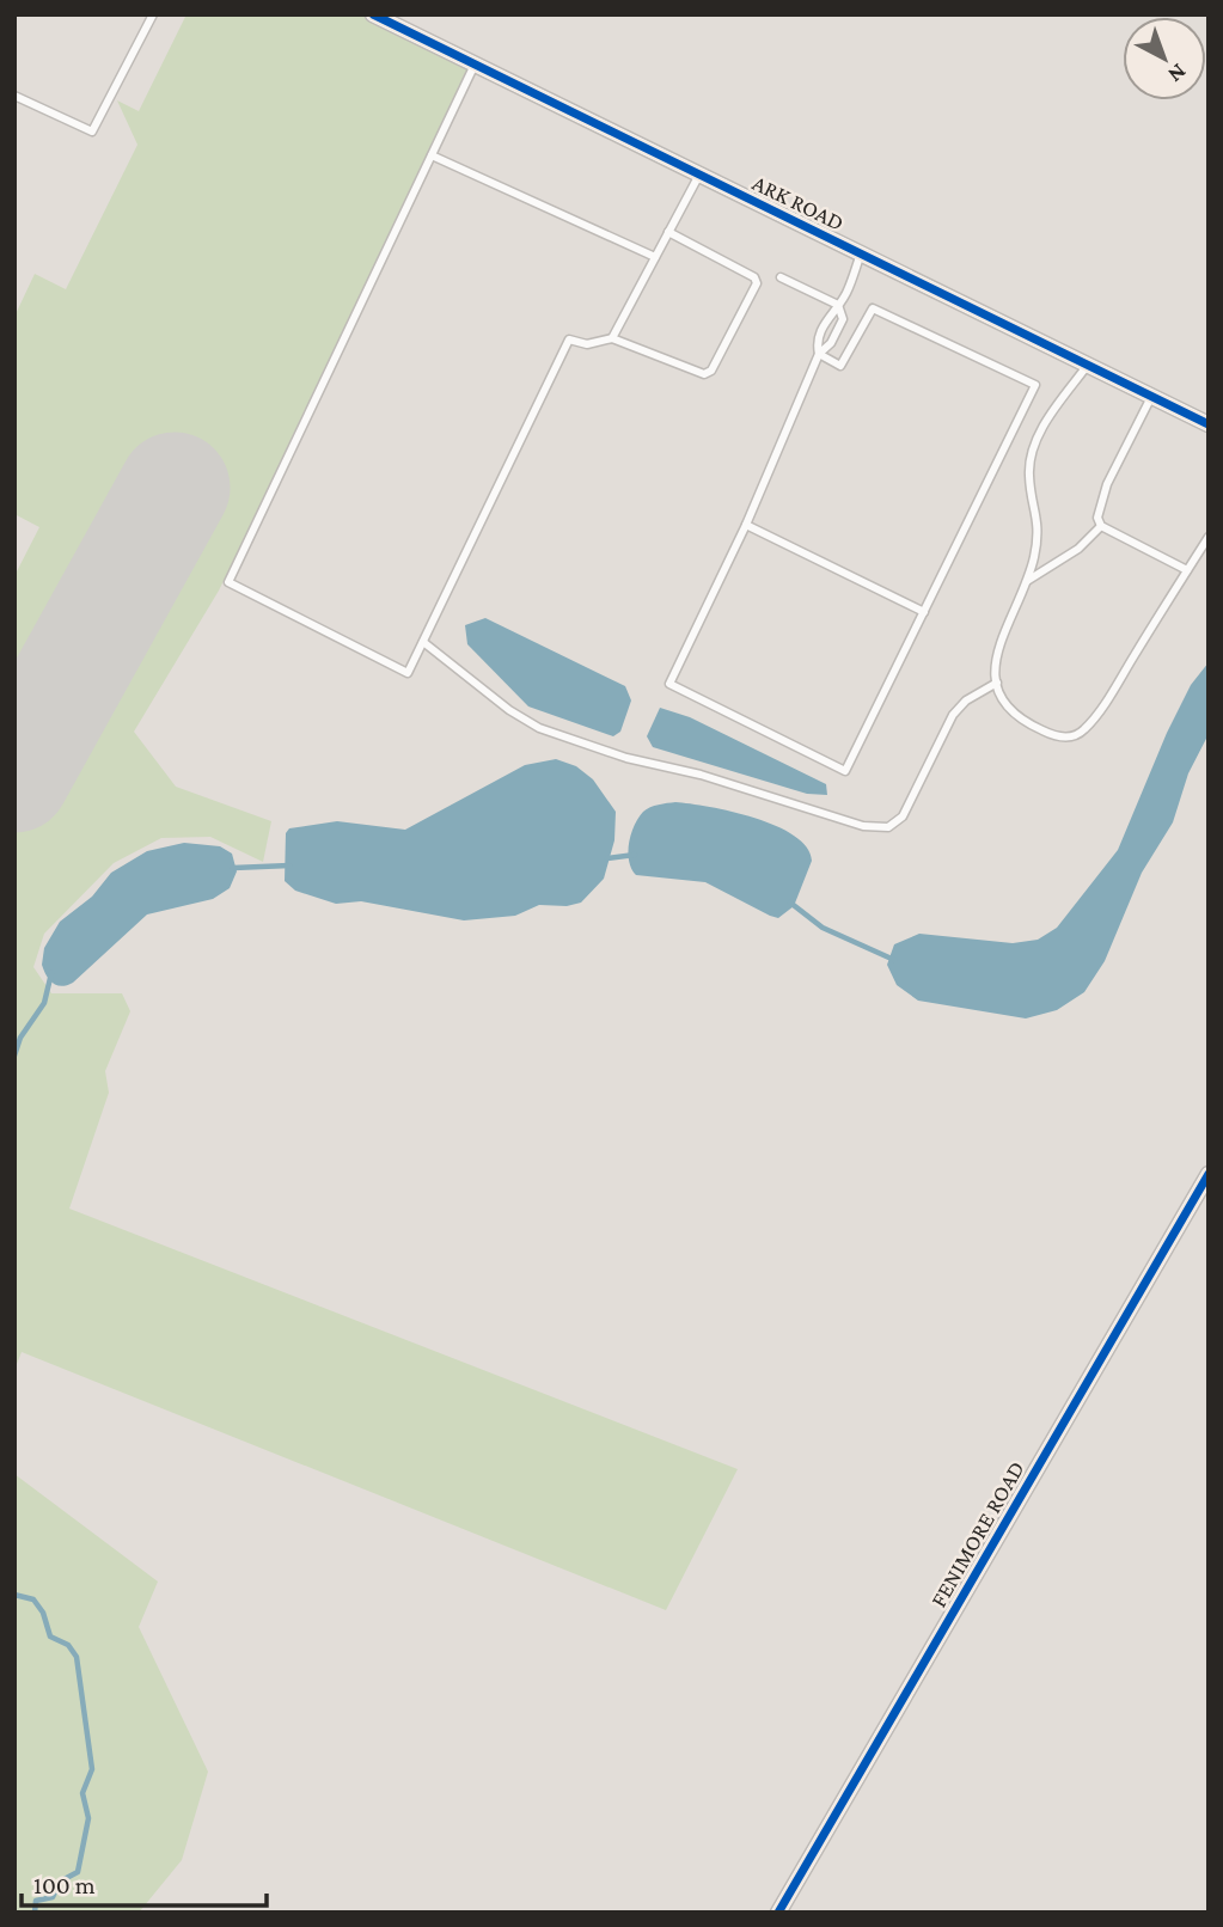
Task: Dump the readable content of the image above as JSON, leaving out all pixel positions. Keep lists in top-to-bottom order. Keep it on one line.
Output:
{"streets":{"street":["ARK ROAD","FENIMORE ROAD"]},"scale_bar":"100 m","north":"bottom right"}
